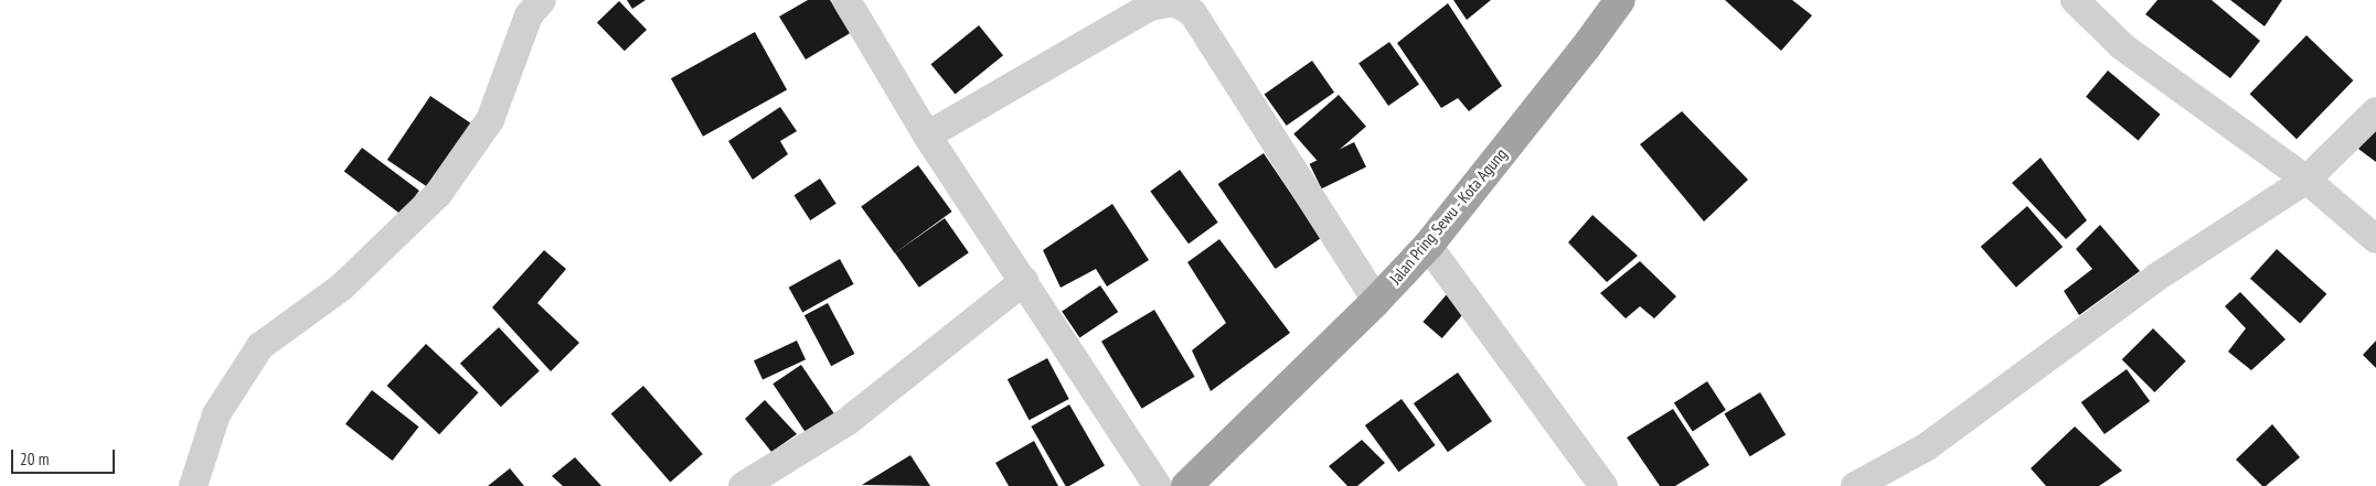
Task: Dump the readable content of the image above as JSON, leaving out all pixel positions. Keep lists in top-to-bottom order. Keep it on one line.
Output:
{"streets":{"highway":["Jalan Pring Sewu - Kota Agung"]},"scale_bar":"20 m"}
